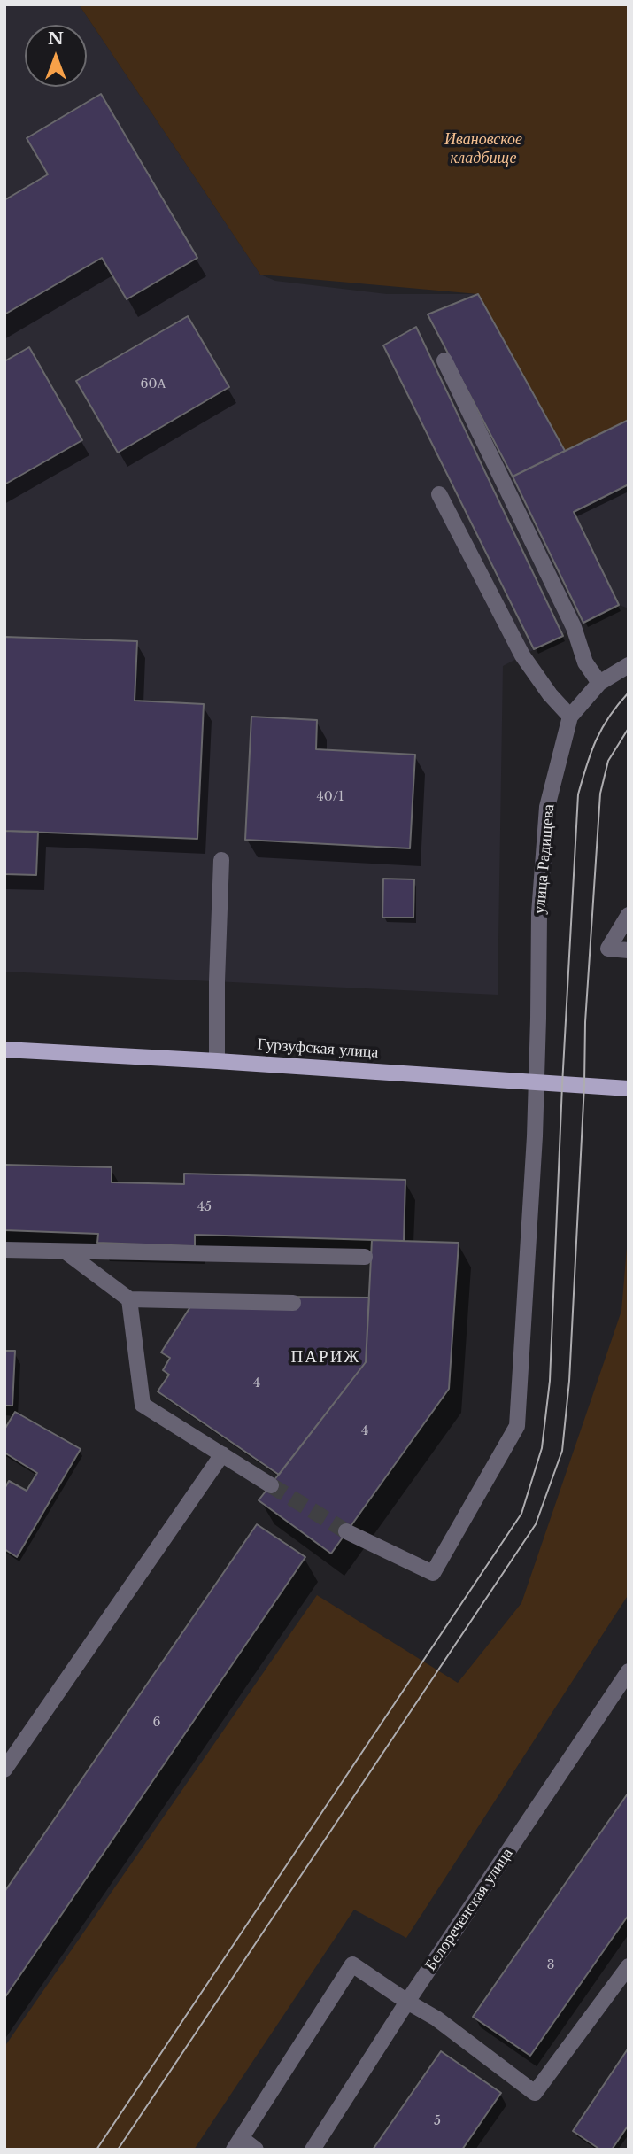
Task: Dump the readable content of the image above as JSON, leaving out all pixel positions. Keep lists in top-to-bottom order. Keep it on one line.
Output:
{"streets":{"main road":["Гурзуфская улица"],"street":["улица Радищева","Белореченская улица"]},"crossings":[["улица Радищева","Гурзуфская улица"]],"districts":["ПАРИЖ"],"parks":["Ивановское кладбище"],"house_numbers":["60А","40/1","45","4","4","6","3","5"],"north":"top"}
